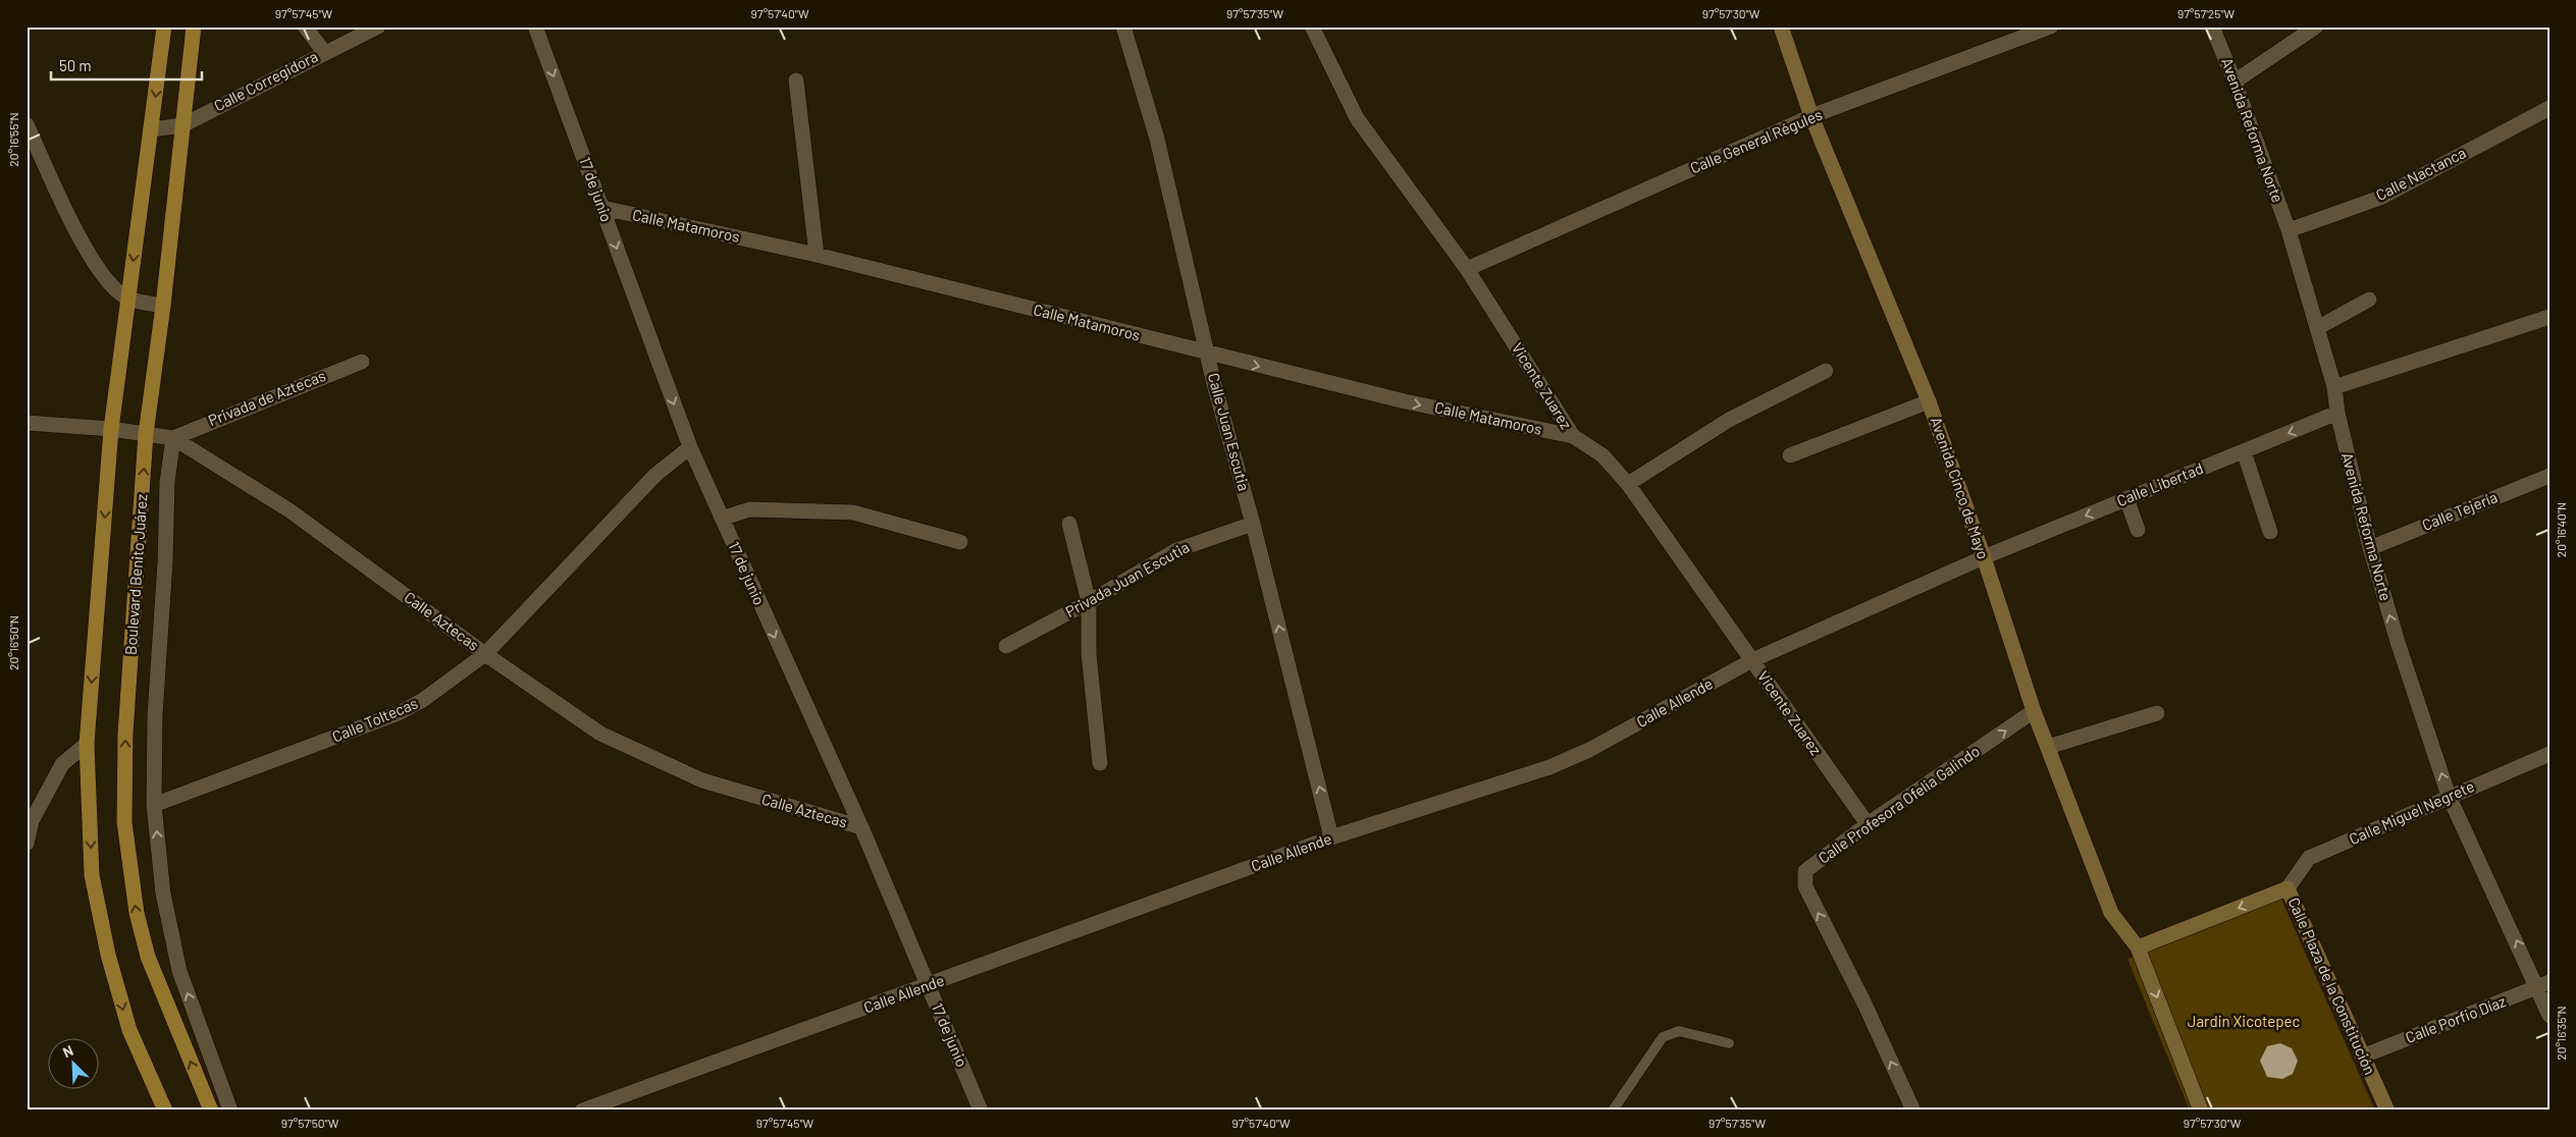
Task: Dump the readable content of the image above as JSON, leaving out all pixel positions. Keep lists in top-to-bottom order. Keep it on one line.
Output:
{"streets":{"main road":["Boulevard Benito Juárez"],"street":["Calle Corregidora","Avenida Reforma Norte","Calle General Régules","Calle Nactanca","17 de junio","Calle Matamoros","Vicente Zuarez","Privada de Aztecas","Calle Juan Escutia","Calle Libertad","Avenida Cinco de Mayo","Calle Tejería","Privada Juan Escutia","Calle Aztecas","Calle Allende","Calle Toltecas","Calle Profesora Ofelia Galindo","Calle Miguel Negrete","Calle Plaza de la Constitución","Calle Porfio Díaz"]},"crossings":[["Calle Corregidora","Boulevard Benito Juárez"],["Avenida Reforma Norte","Calle Nactanca"],["Avenida Reforma Norte","Calle Libertad"],["Avenida Reforma Norte","Calle Tejería"],["Avenida Reforma Norte","Calle Miguel Negrete"],["Avenida Reforma Norte","Calle Porfio Díaz"],["Calle General Régules","Vicente Zuarez"],["Calle General Régules","Avenida Cinco de Mayo"],["17 de junio","Calle Matamoros"],["17 de junio","Calle Aztecas"],["17 de junio","Calle Allende"],["17 de junio","Calle Toltecas"],["Calle Matamoros","Vicente Zuarez"],["Calle Matamoros","Calle Juan Escutia"],["Vicente Zuarez","Calle Allende"],["Vicente Zuarez","Calle Profesora Ofelia Galindo"],["Privada de Aztecas","Calle Aztecas"],["Calle Juan Escutia","Privada Juan Escutia"],["Calle Juan Escutia","Calle Allende"],["Calle Libertad","Avenida Cinco de Mayo"],["Calle Libertad","Calle Allende"],["Avenida Cinco de Mayo","Calle Allende"],["Avenida Cinco de Mayo","Calle Profesora Ofelia Galindo"],["Avenida Cinco de Mayo","Calle Plaza de la Constitución"],["Boulevard Benito Juárez","Calle Aztecas"],["Calle Aztecas","Calle Toltecas"],["Calle Miguel Negrete","Calle Plaza de la Constitución"],["Calle Plaza de la Constitución","Calle Porfio Díaz"]],"one_way":["Avenida Reforma Norte","17 de junio","Calle Matamoros","Calle Juan Escutia","Calle Libertad","Calle Plaza de la Constitución"],"parks":["Jardin Xicotepec"],"scale_bar":"50 m","north":"top left","coordinates":["97°57'45\"W","97°57'40\"W","97°57'35\"W","97°57'30\"W","97°57'25\"W","20°16'55\"N","20°16'40\"N","20°16'50\"N","20°16'35\"N","97°57'50\"W"]}
